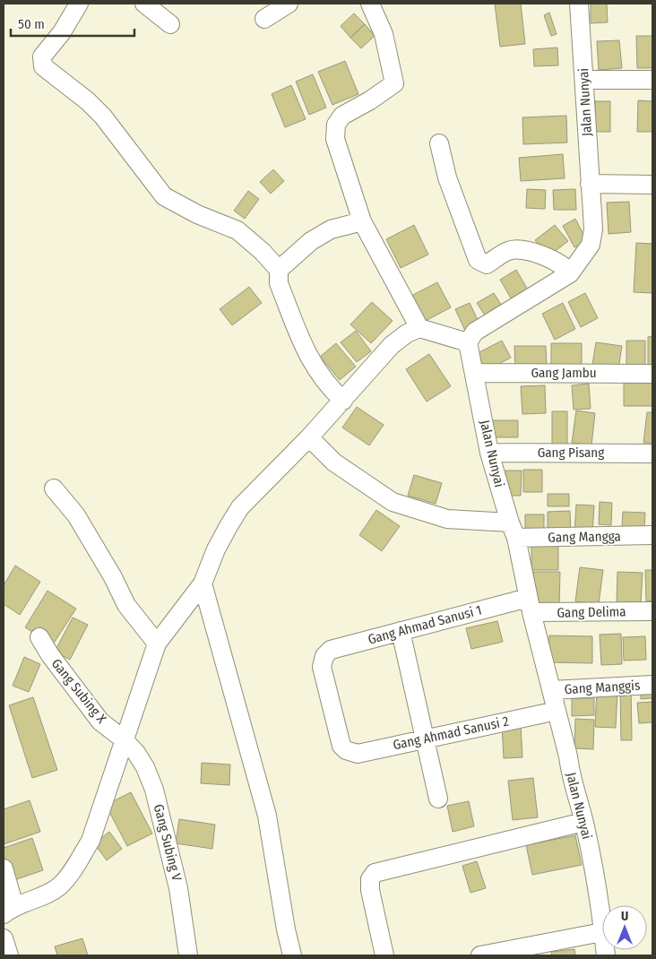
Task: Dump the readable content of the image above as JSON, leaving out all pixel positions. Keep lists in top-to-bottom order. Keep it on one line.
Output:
{"streets":{"street":["Jalan Nunyai","Gang Jambu","Gang Pisang","Gang Mangga","Gang Delima","Gang Ahmad Sanusi 1","Gang Manggis","Gang Subing X","Gang Ahmad Sanusi 2","Gang Subing V"]},"crossings":[["Jalan Nunyai","Gang Jambu"],["Jalan Nunyai","Gang Pisang"],["Jalan Nunyai","Gang Mangga"],["Jalan Nunyai","Gang Delima"],["Jalan Nunyai","Gang Ahmad Sanusi 1"],["Jalan Nunyai","Gang Manggis"],["Jalan Nunyai","Gang Ahmad Sanusi 2"],["Gang Delima","Gang Ahmad Sanusi 1"],["Gang Ahmad Sanusi 1","Gang Ahmad Sanusi 2"],["Gang Subing X","Gang Subing V"]],"scale_bar":"50 m","north":"top"}
